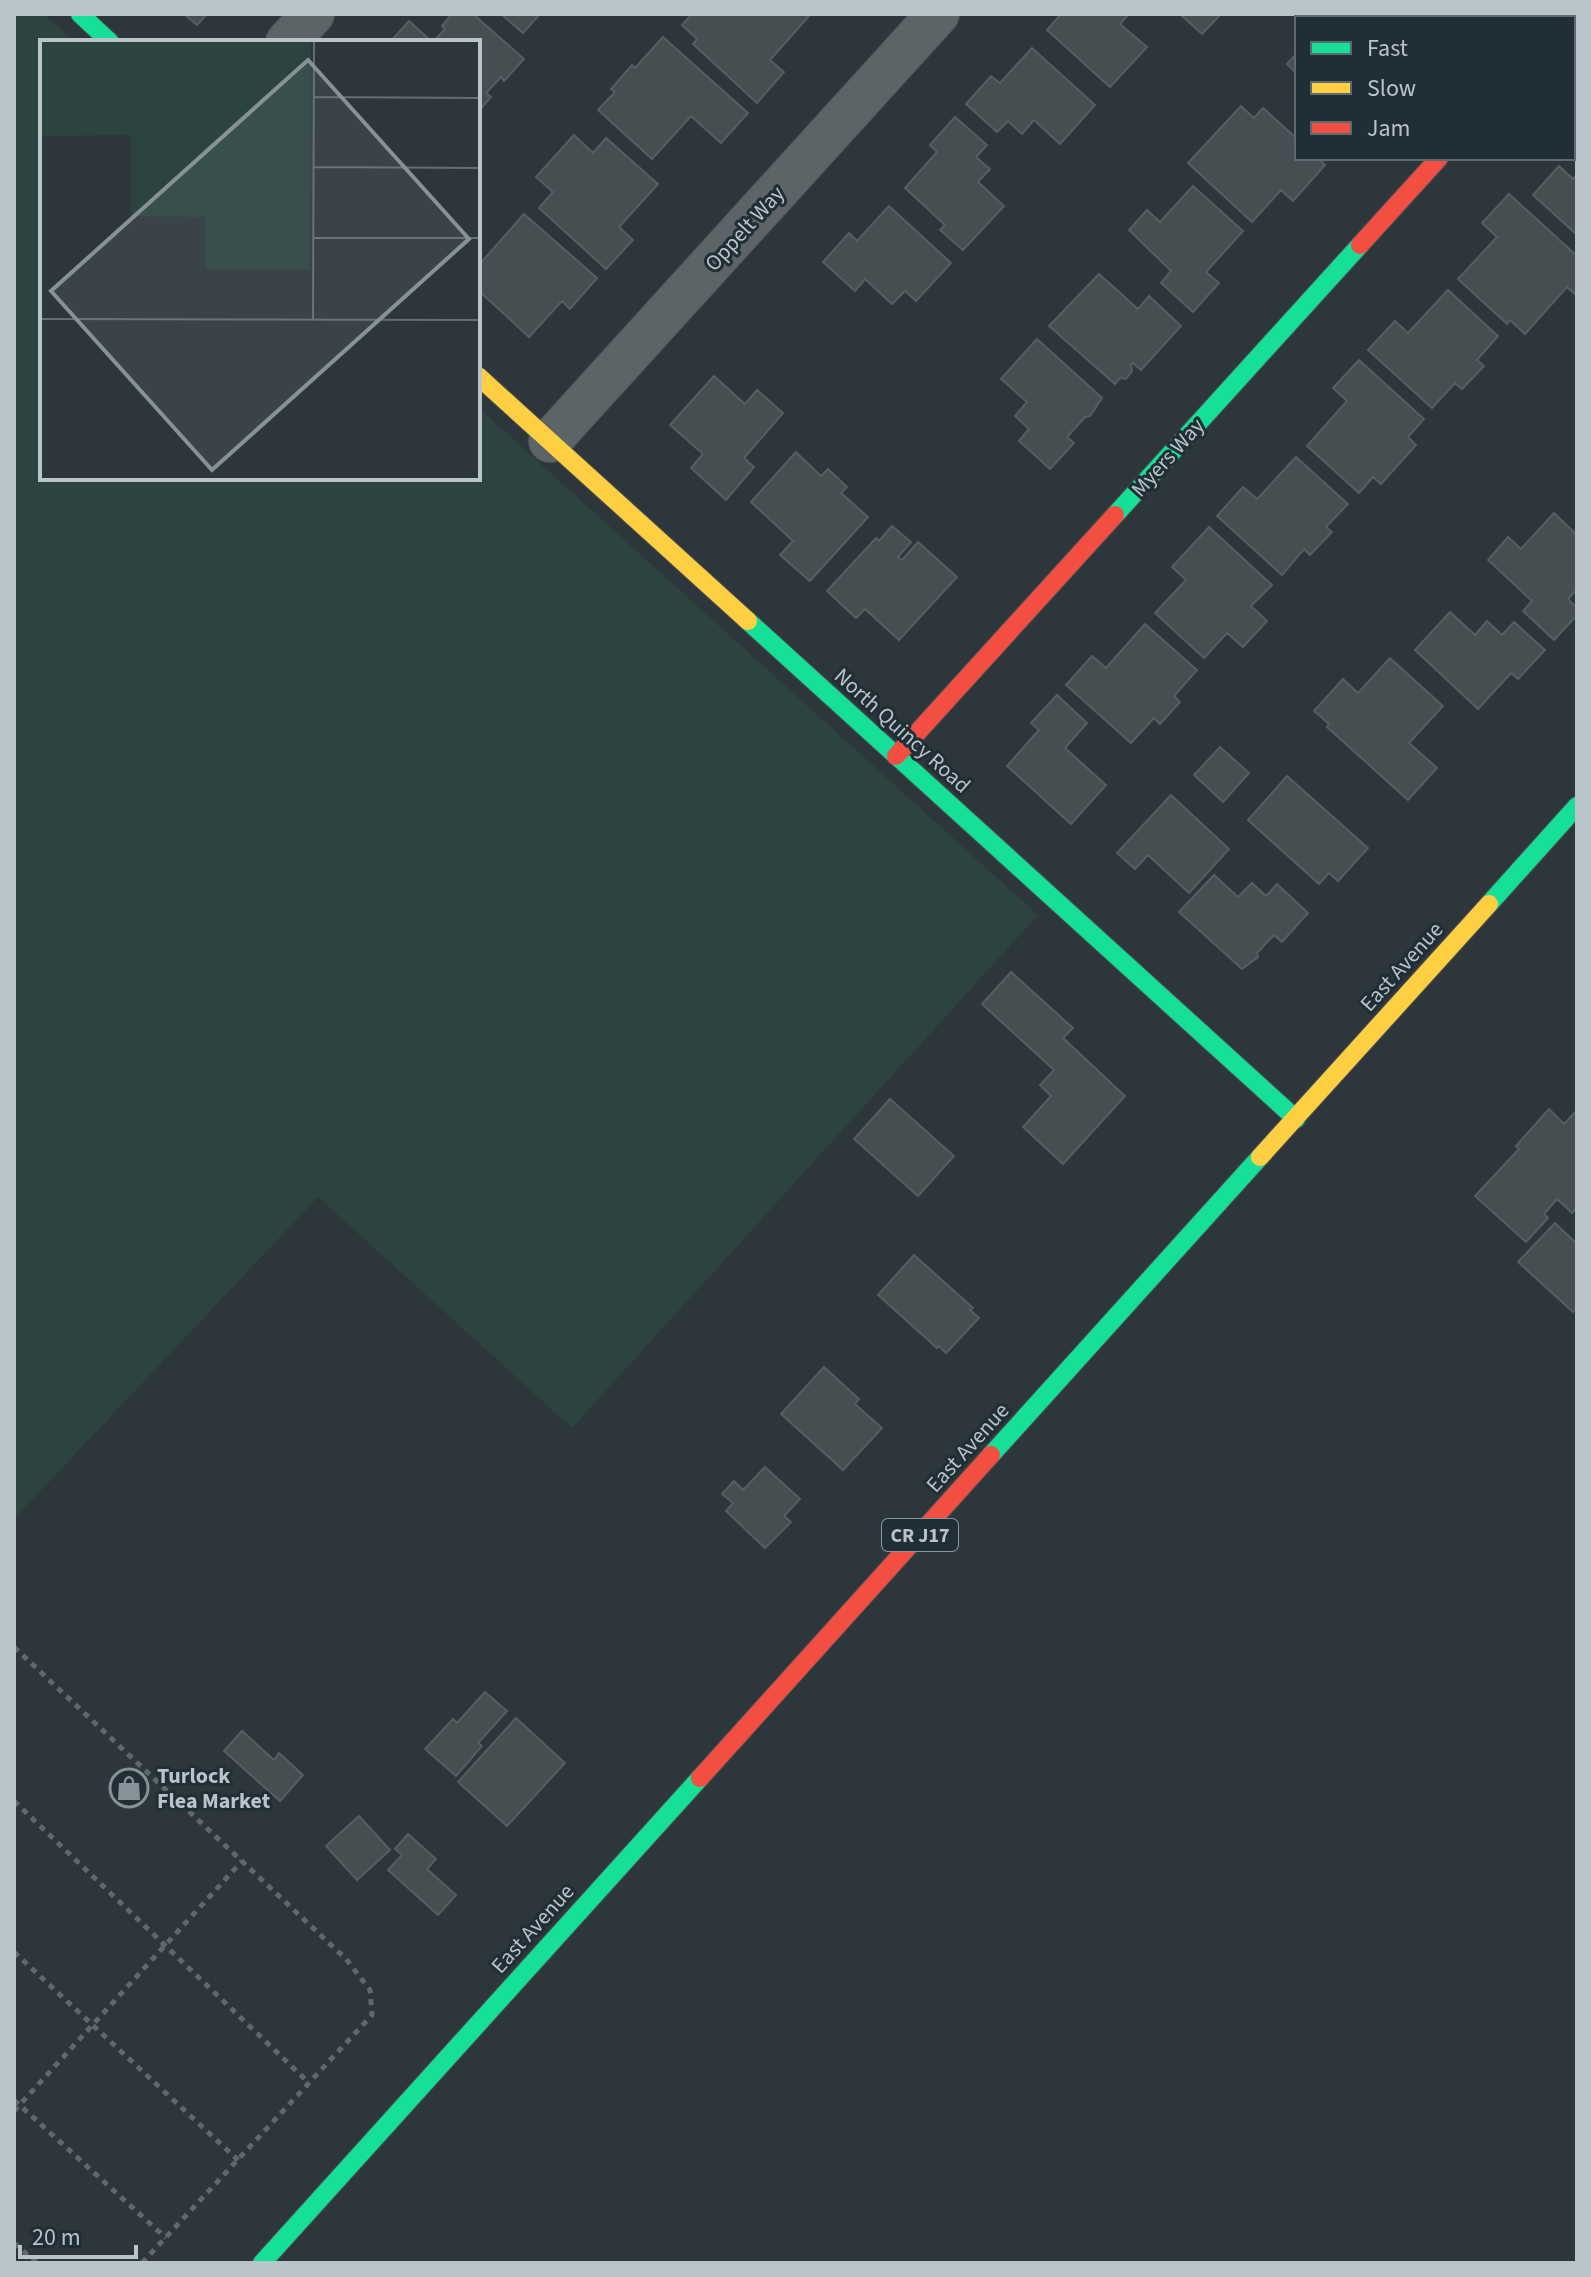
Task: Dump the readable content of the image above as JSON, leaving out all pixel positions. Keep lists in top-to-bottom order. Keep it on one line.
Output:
{"streets":{"street":["Oppelt Way","Myers Way","North Quincy Road","East Avenue","CR J17"]},"crossings":[["Oppelt Way","North Quincy Road"],["Myers Way","North Quincy Road"],["North Quincy Road","East Avenue"]],"places":{"shop":["Turlock Flea Market"]},"legend":["Fast","Slow","Jam"],"scale_bar":"20 m"}
